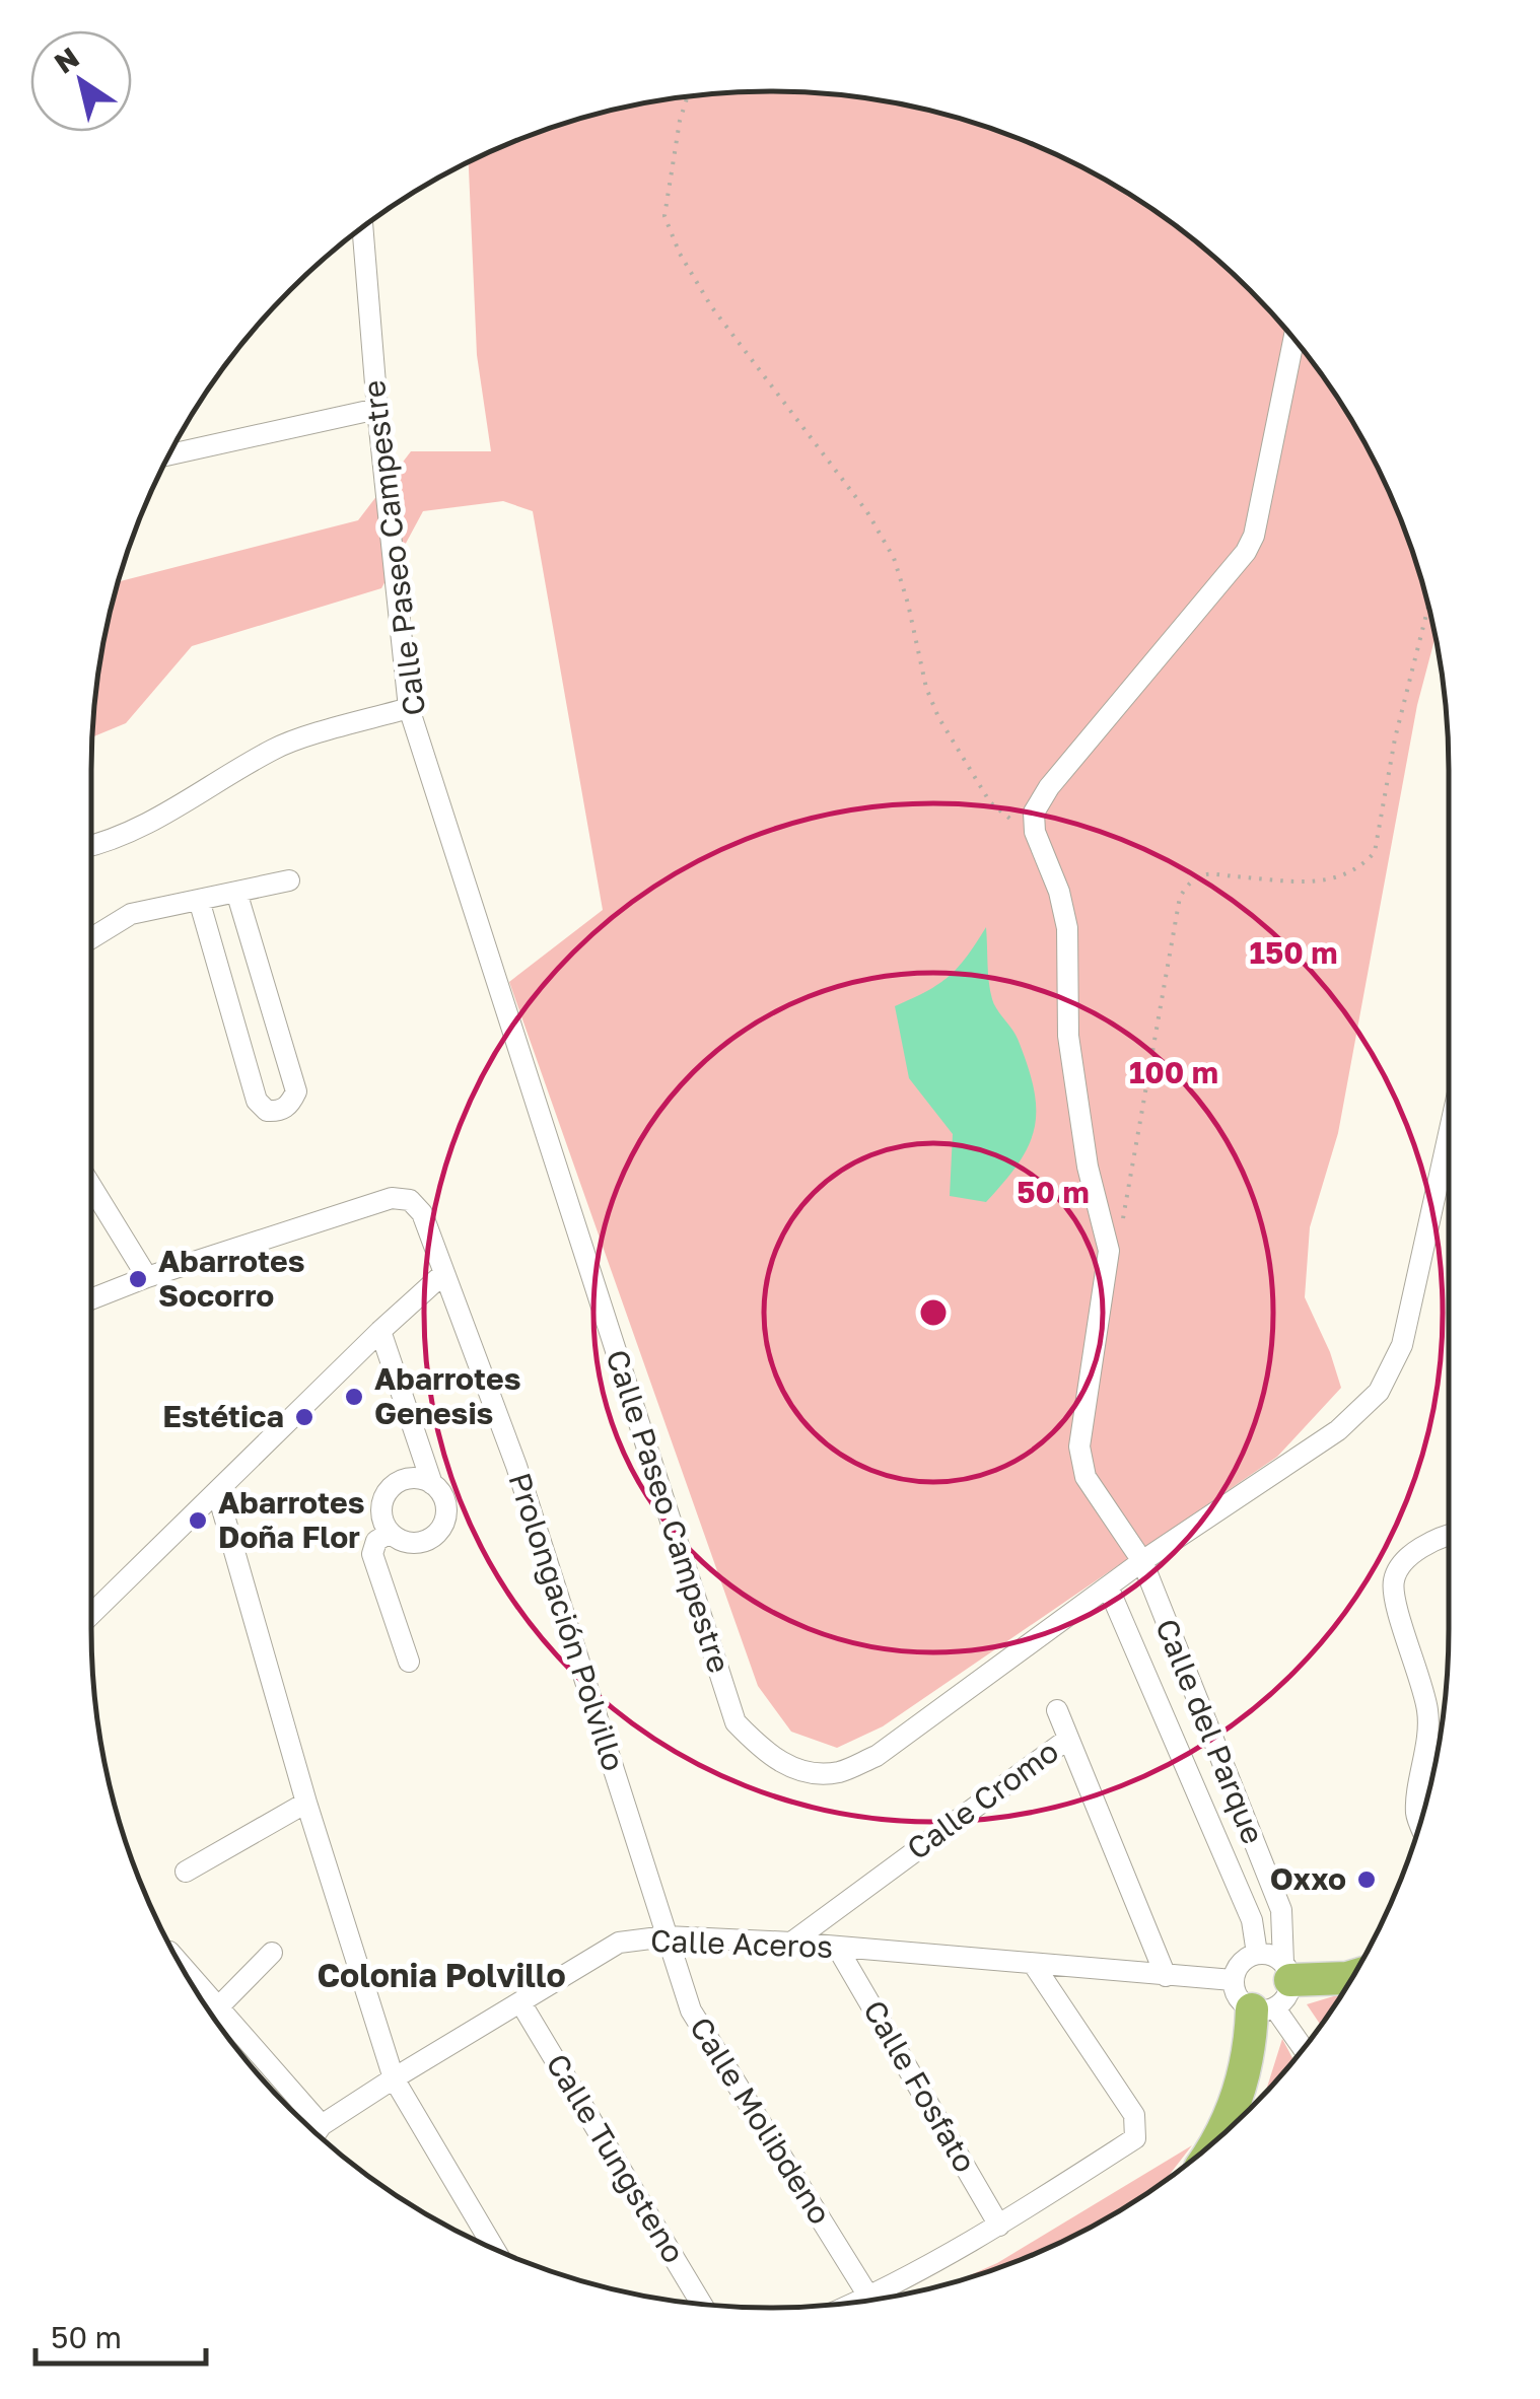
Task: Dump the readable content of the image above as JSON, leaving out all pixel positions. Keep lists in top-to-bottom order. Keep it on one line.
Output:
{"streets":{"street":["Calle Paseo Campestre","Prolongación Polvillo","Calle del Parque","Calle Cromo","Calle Aceros","Calle Fosfato","Calle Molibdeno","Calle Tungsteno"]},"crossings":[["Calle Paseo Campestre","Calle del Parque"],["Prolongación Polvillo","Calle Aceros"],["Prolongación Polvillo","Calle Molibdeno"],["Calle Cromo","Calle Aceros"],["Calle Aceros","Calle Fosfato"],["Calle Aceros","Calle Molibdeno"],["Calle Aceros","Calle Tungsteno"]],"districts":["Colonia Polvillo"],"places":["Abarrotes Socorro","Abarrotes Genesis","Estética","Abarrotes Doña Flor","Oxxo"],"scale_bar":"50 m","north":"top left","rings":["150 m","100 m","50 m"]}
